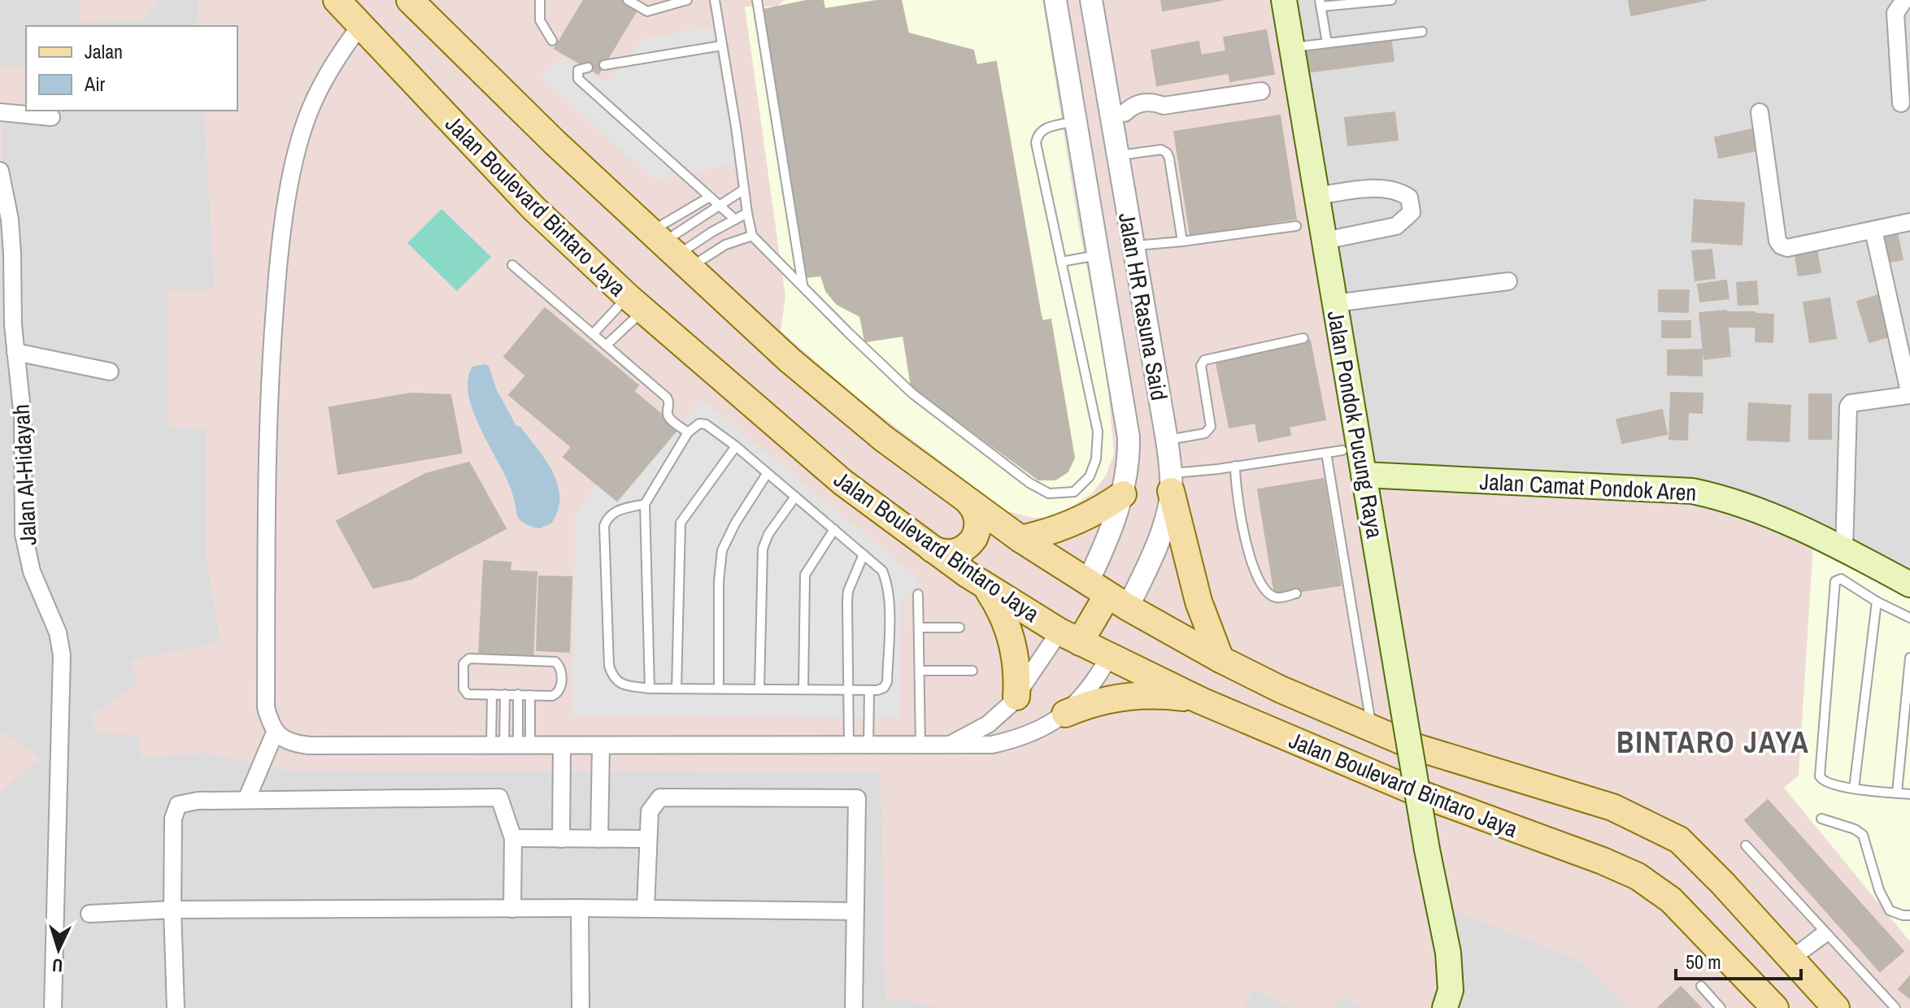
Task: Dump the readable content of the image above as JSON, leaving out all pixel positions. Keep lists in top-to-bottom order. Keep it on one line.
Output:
{"streets":{"main road":["Jalan Boulevard Bintaro Jaya","Jalan Pondok Pucung Raya","Jalan Camat Pondok Aren"],"street":["Jalan HR Rasuna Said","Jalan Al-Hidayah"]},"crossings":[["Jalan Boulevard Bintaro Jaya","Jalan HR Rasuna Said"],["Jalan Pondok Pucung Raya","Jalan Camat Pondok Aren"]],"districts":["BINTARO JAYA"],"legend":["Jalan","Air"],"scale_bar":"50 m","north":"bottom"}
